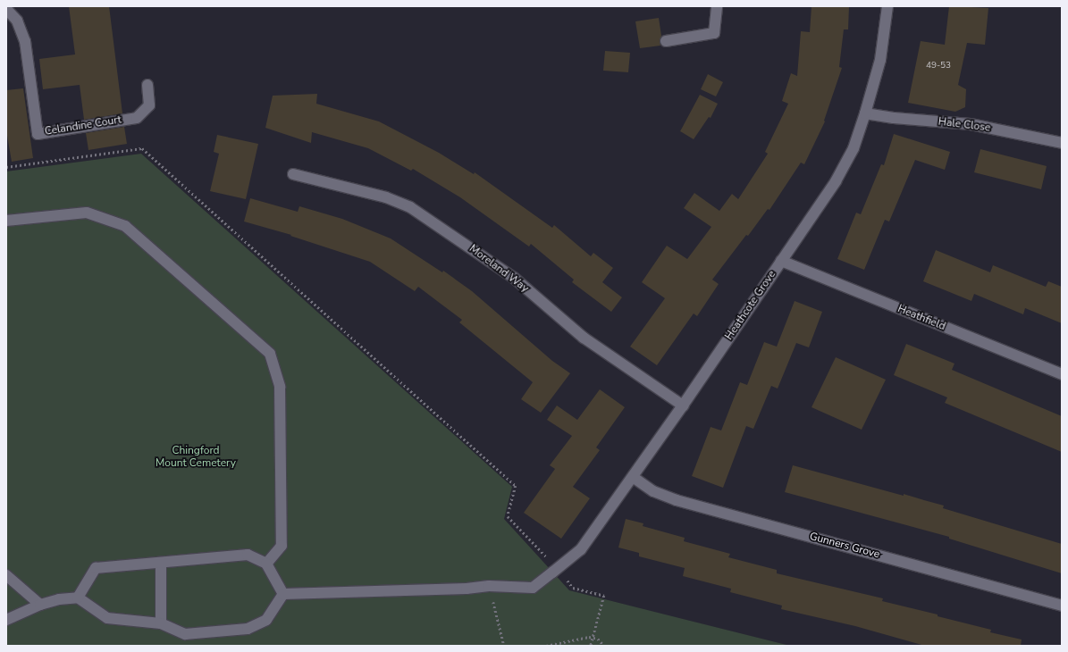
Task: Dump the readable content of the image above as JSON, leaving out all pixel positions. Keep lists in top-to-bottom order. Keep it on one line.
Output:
{"streets":{"street":["Hale Close","Celandine Court","Moreland Way","Heathcote Grove","Heathfield","Gunners Grove"]},"crossings":[["Hale Close","Heathcote Grove"],["Moreland Way","Heathcote Grove"],["Heathcote Grove","Heathfield"],["Heathcote Grove","Gunners Grove"]],"parks":["Chingford Mount Cemetery"],"house_numbers":["49-53"]}
